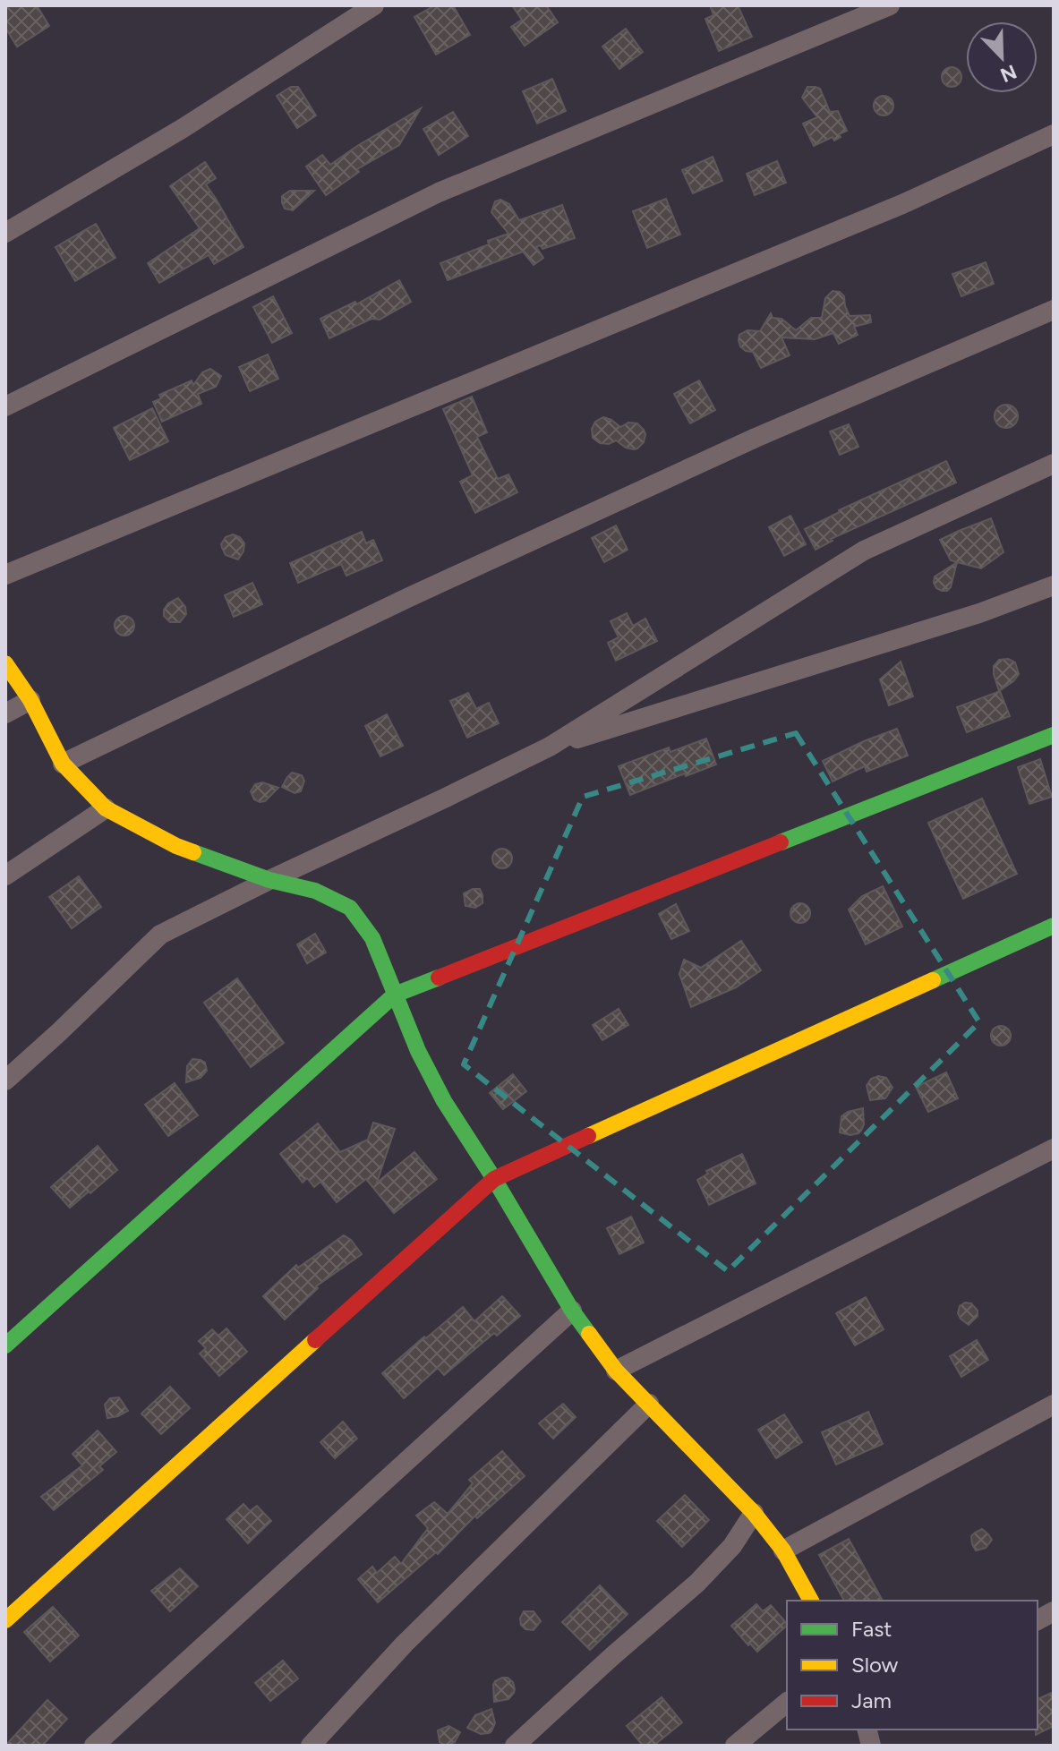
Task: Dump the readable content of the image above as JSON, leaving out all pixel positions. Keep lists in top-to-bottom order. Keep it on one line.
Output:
{"legend":["Fast","Slow","Jam"],"north":"bottom right"}
